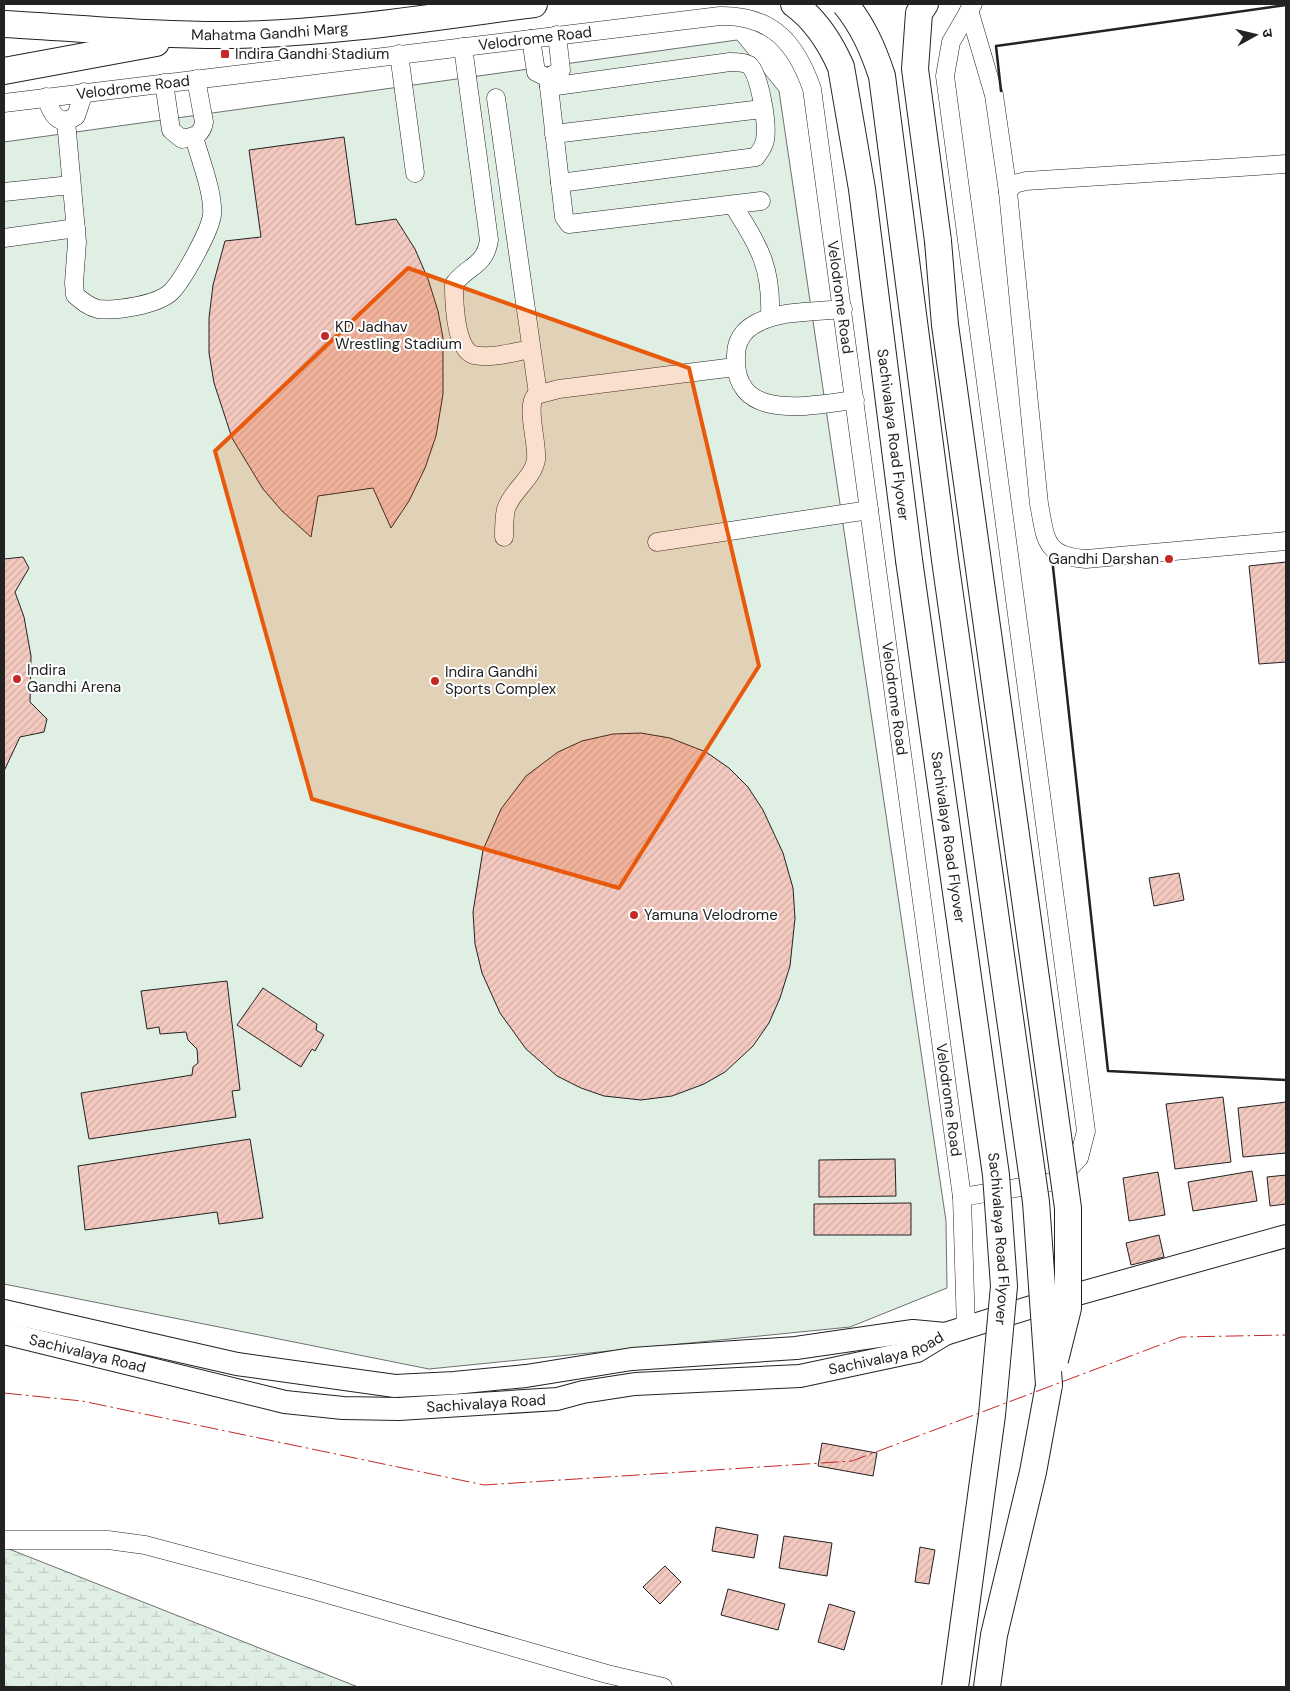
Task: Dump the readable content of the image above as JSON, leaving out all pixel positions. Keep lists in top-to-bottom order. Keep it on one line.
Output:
{"streets":{"highway":["Mahatma Gandhi Marg","Sachivalaya Road Flyover"],"main road":["Sachivalaya Road"],"street":["Velodrome Road"]},"crossings":[["Velodrome Road","Sachivalaya Road"]],"places":{"transit":["Indira Gandhi Stadium"],"other":["KD Jadhav Wrestling Stadium","Gandhi Darshan","Indira Gandhi Arena","Indira Gandhi Sports Complex","Yamuna Velodrome"]},"north":"right"}
